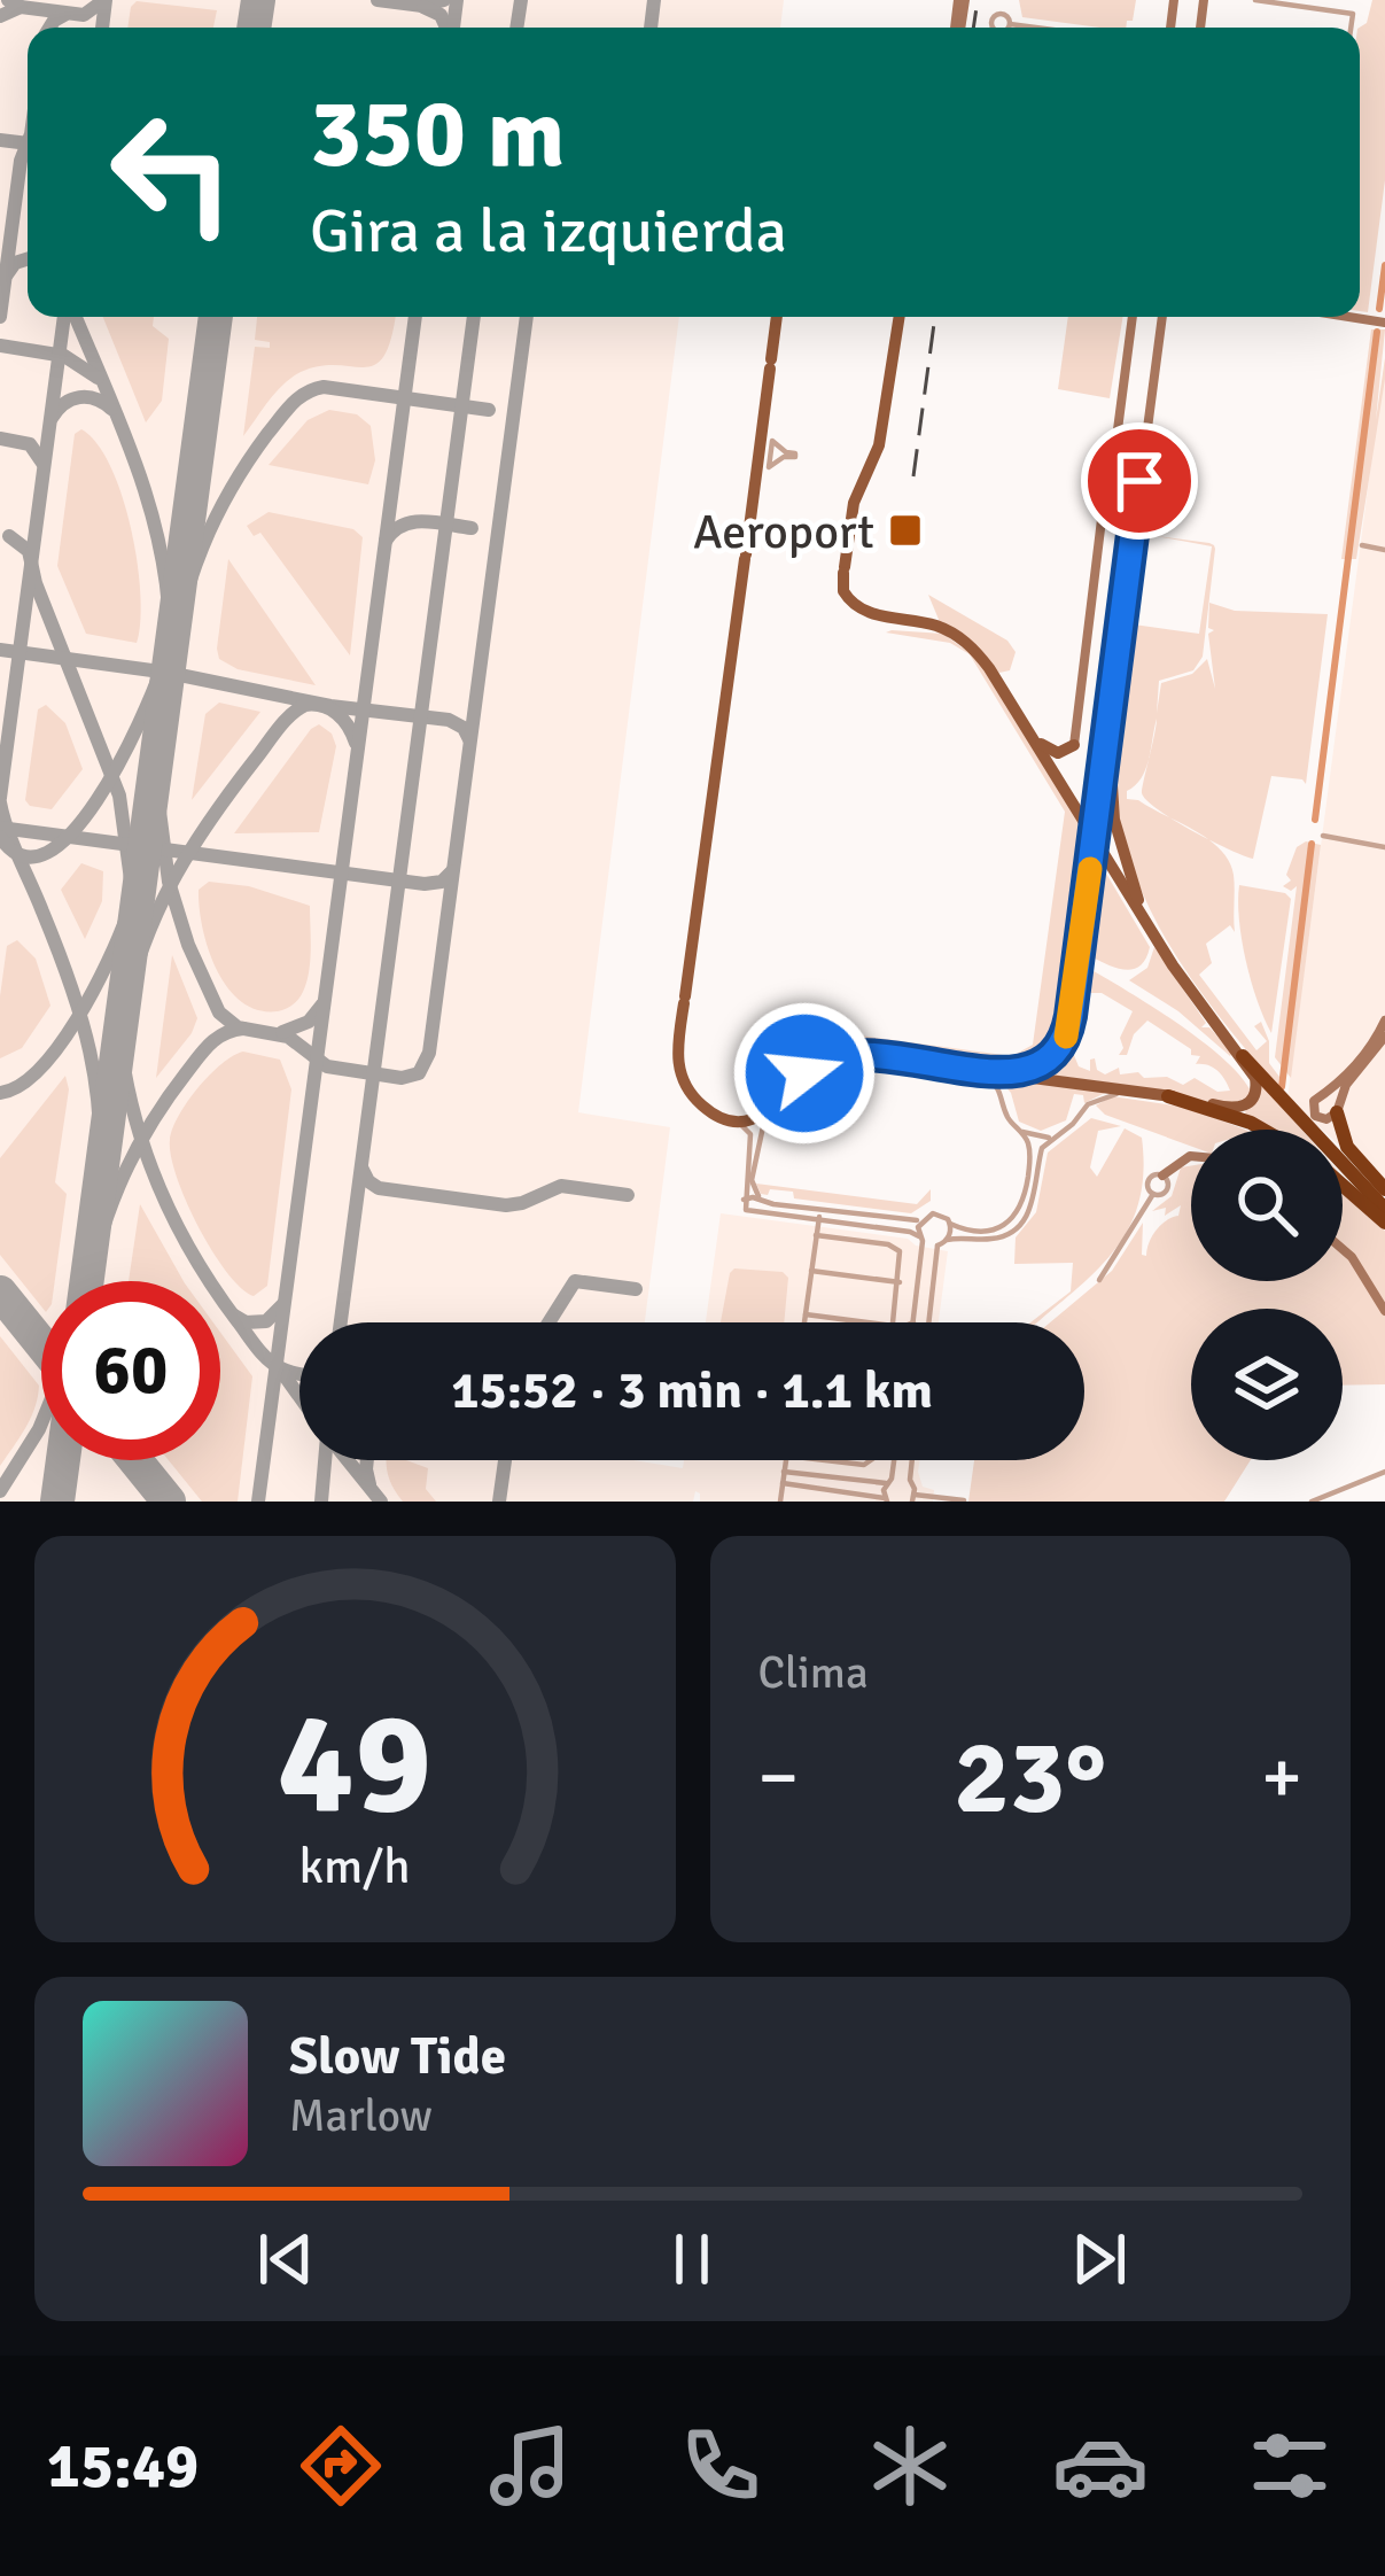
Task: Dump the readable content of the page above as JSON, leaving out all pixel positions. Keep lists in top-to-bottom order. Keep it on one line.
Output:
{"places":{"transit":["Aeroport"]},"page":{"turn":["350 m","Gira a la izquierda"],"limit":"60","trip":"15:52 · 3 min · 1.1 km","tile":"Clima","heat":["−","23°","+"],"song":["Slow Tide","Marlow"],"tabs":"15:49","gauge":["49","km/h"]}}
